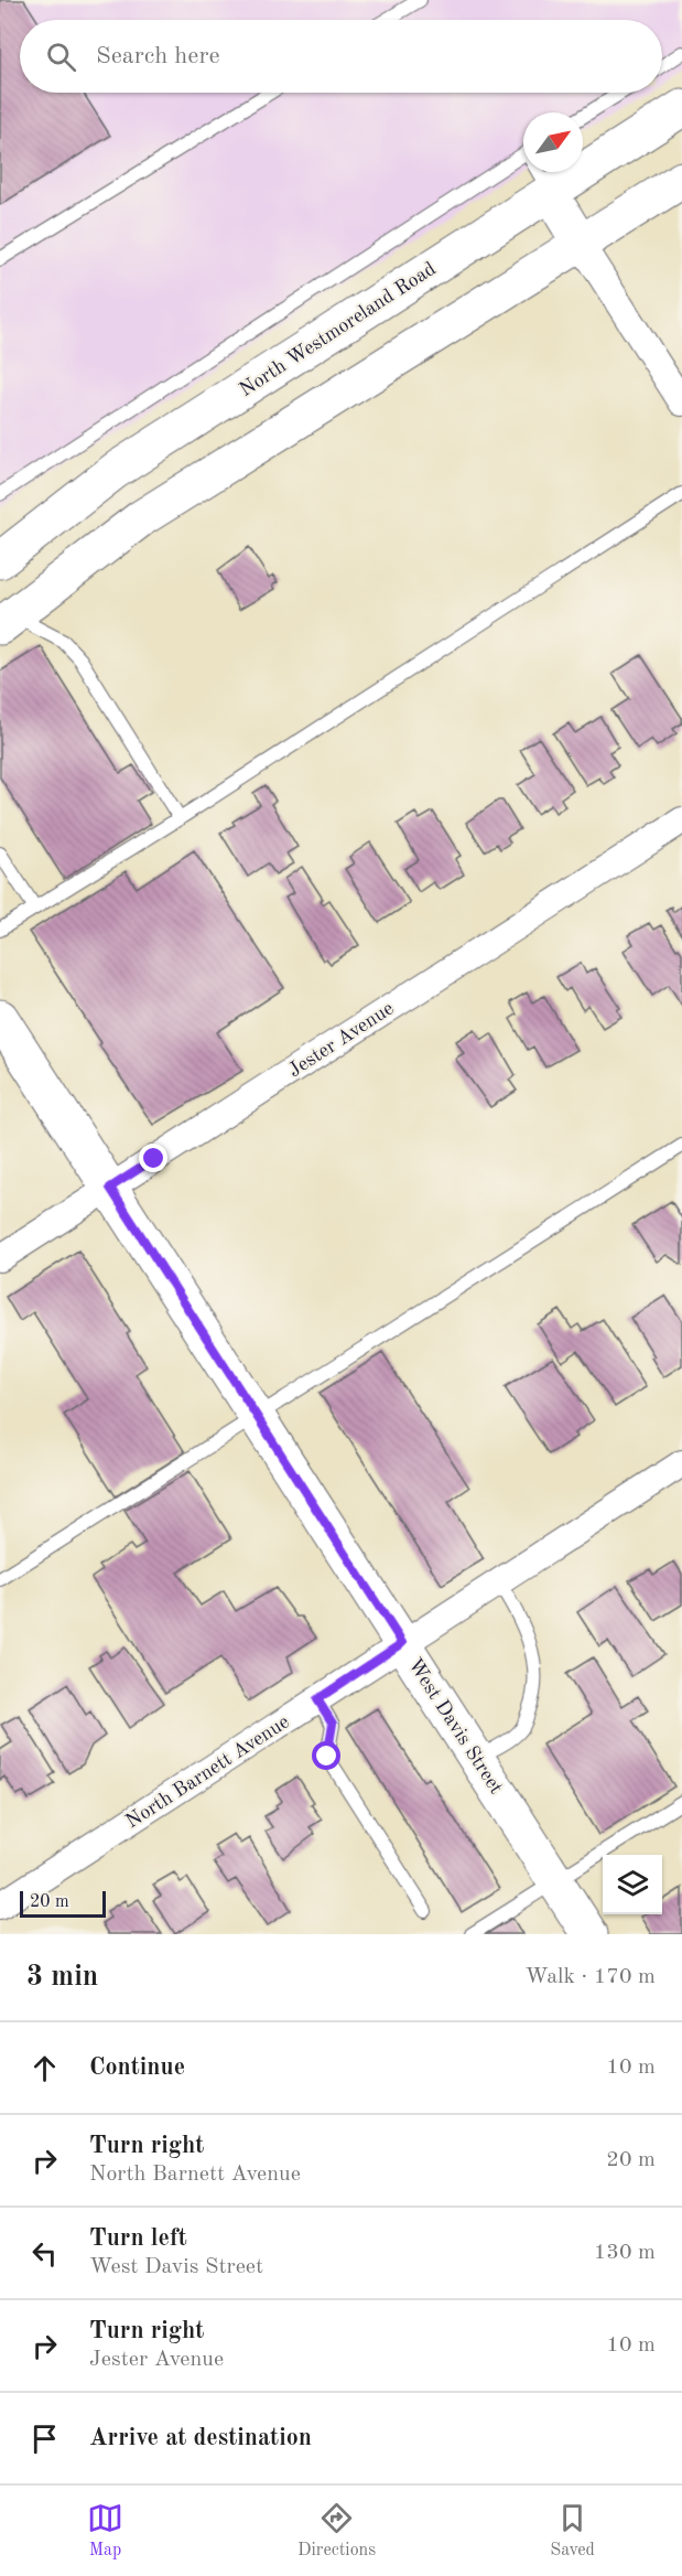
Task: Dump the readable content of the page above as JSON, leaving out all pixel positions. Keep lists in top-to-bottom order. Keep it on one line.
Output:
{"streets":{"main road":["North Westmoreland Road","West Davis Street"],"street":["Jester Avenue","North Barnett Avenue"]},"crossings":[["Jester Avenue","West Davis Street"],["West Davis Street","North Barnett Avenue"]],"scale_bar":"20 m","north":"top right","page":{"search":"Search here","scale":"20 m","heading":["3 min","Walk · 170 m"],"list":[["Continue","10 m"],["Turn right","North Barnett Avenue","20 m"],["Turn left","West Davis Street","130 m"],["Turn right","Jester Avenue","10 m"],"Arrive at destination"],"nav":["Map","Directions","Saved"]}}
